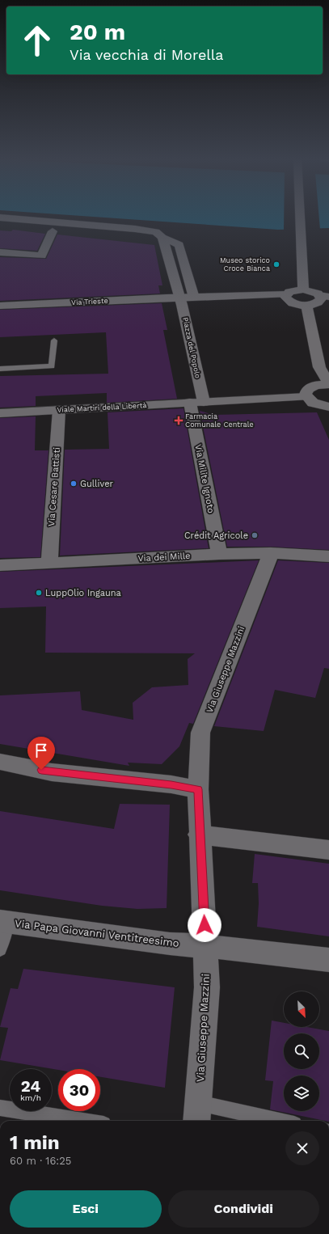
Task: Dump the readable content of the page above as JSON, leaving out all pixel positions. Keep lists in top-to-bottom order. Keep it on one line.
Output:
{"streets":{"street":["Via Trieste","Piazza del Popolo","Viale Martiri della Libertà","Via Milite Ignoto","Via Cesare Battisti","Via dei Mille","Via Giuseppe Mazzini","Via Papa Giovanni Ventitreesimo"]},"crossings":[["Via Trieste","Piazza del Popolo"],["Piazza del Popolo","Viale Martiri della Libertà"],["Piazza del Popolo","Via Milite Ignoto"],["Viale Martiri della Libertà","Via Milite Ignoto"],["Viale Martiri della Libertà","Via Cesare Battisti"],["Via Milite Ignoto","Via dei Mille"],["Via Cesare Battisti","Via dei Mille"],["Via dei Mille","Via Giuseppe Mazzini"],["Via Giuseppe Mazzini","Via Papa Giovanni Ventitreesimo"]],"places":{"other":["Museo storico Croce Bianca","Gulliver","Crédit Agricole","LuppOlio Ingauna"],"health":["Farmacia Comunale Centrale"]},"north":"bottom right","page":{"turn":["20 m","Via vecchia di Morella"],"speed":"24 km/h","limit":"30","heading":["1 min","60 m · 16:25"],"buttons":["Esci","Condividi"]}}
